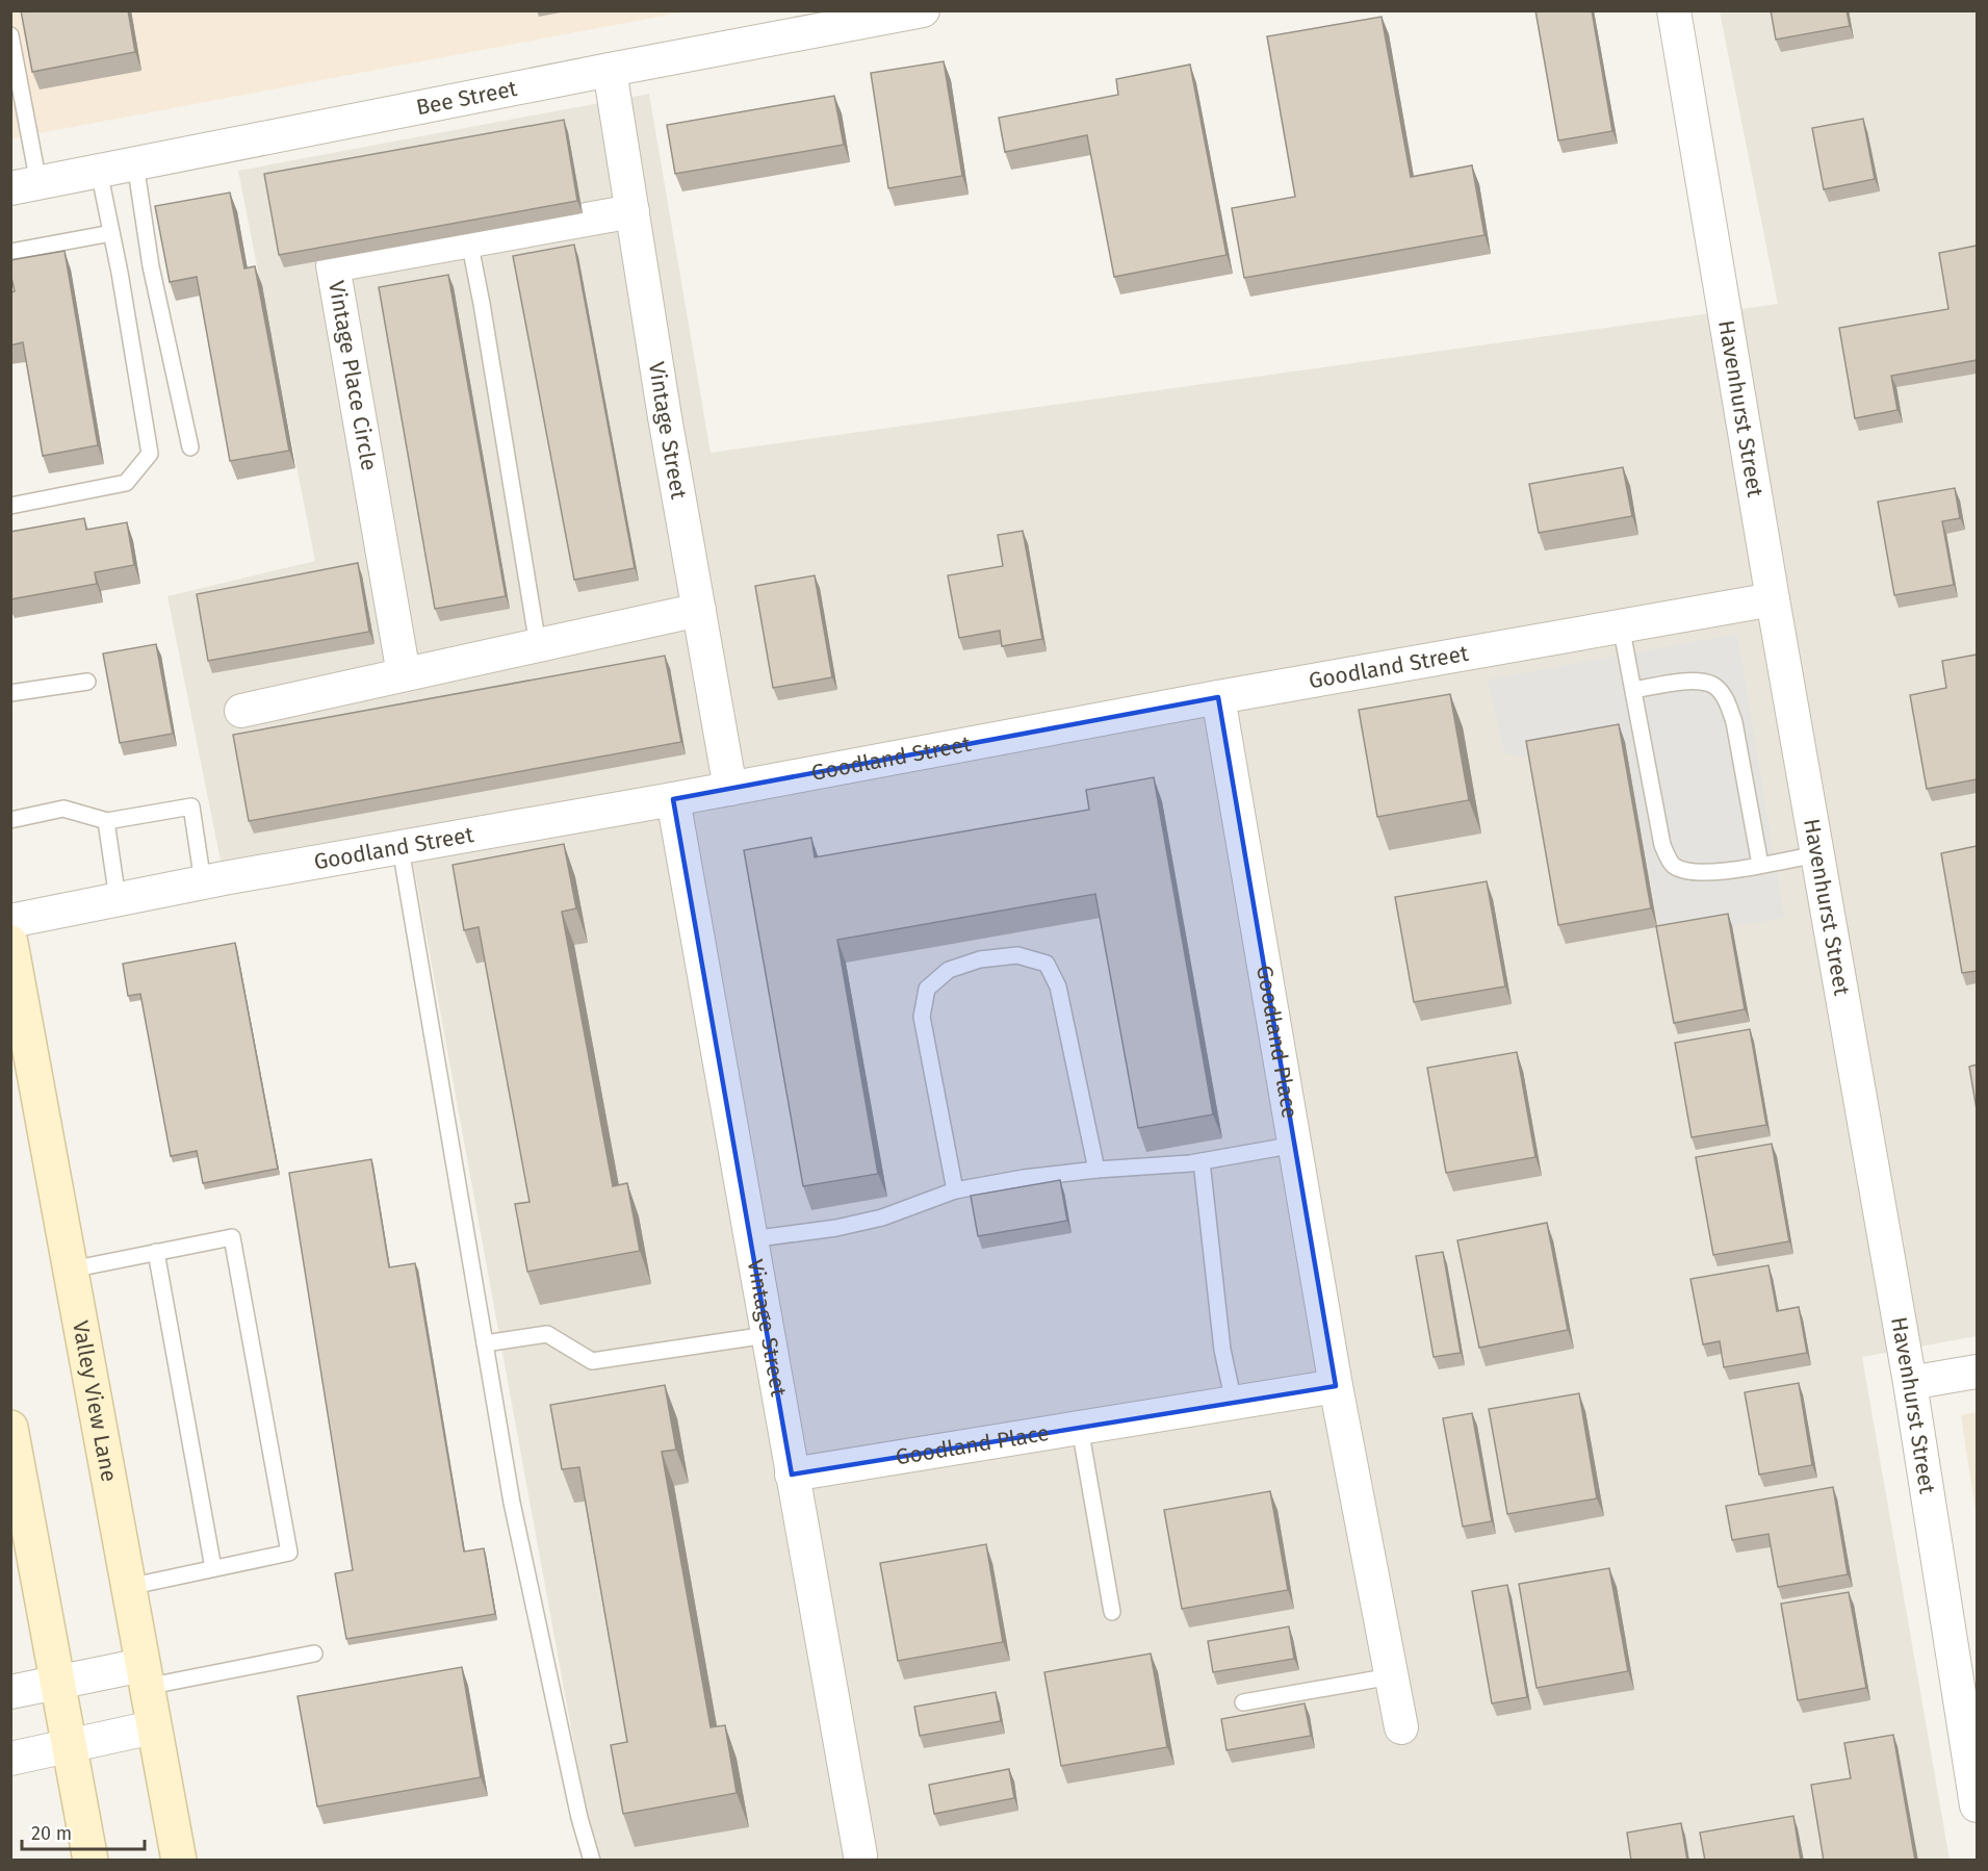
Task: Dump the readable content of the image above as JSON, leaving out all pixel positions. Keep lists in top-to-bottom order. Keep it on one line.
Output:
{"streets":{"main road":["Valley View Lane"],"street":["Bee Street","Vintage Place Circle","Havenhurst Street","Vintage Street","Goodland Street","Goodland Place"]},"crossings":[["Bee Street","Vintage Street"],["Vintage Place Circle","Vintage Street"],["Havenhurst Street","Goodland Street"],["Vintage Street","Goodland Street"],["Vintage Street","Goodland Place"],["Goodland Street","Goodland Place"]],"scale_bar":"20 m"}
